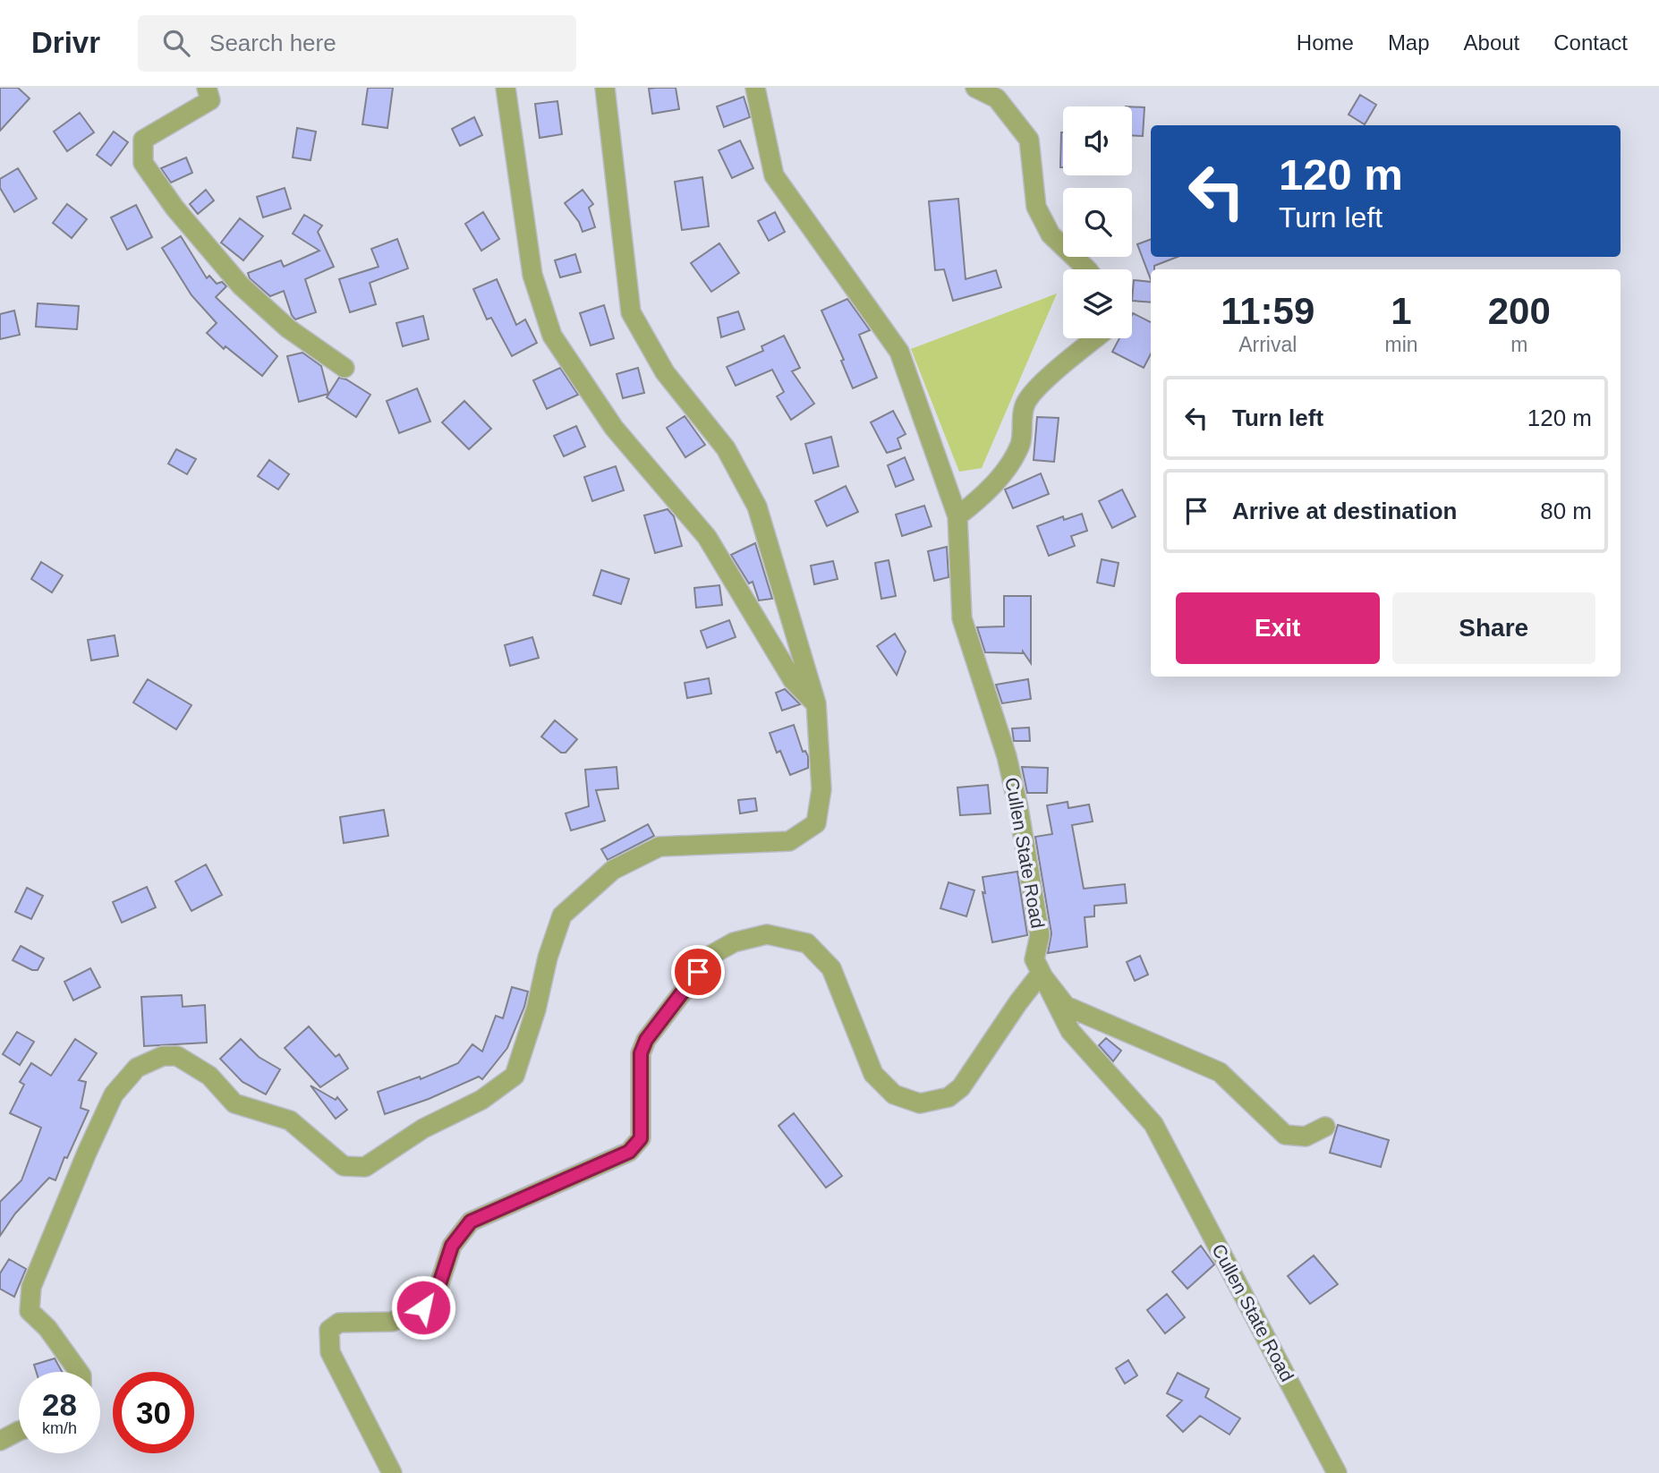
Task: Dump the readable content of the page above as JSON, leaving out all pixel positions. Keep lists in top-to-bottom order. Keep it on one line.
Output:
{"streets":{"street":["Cullen State Road"]},"page":{"header":"Drivr","search":"Search here","nav":["Home","Map","About","Contact"],"turn":["120 m","Turn left"],"eta":["11:59","Arrival","1","min","200","m"],"list":[{"name":"Turn left","value":"120 m"},{"name":"Arrive at destination","value":"80 m"}],"buttons":["Exit","Share"],"speed":"28 km/h","limit":"30"}}
